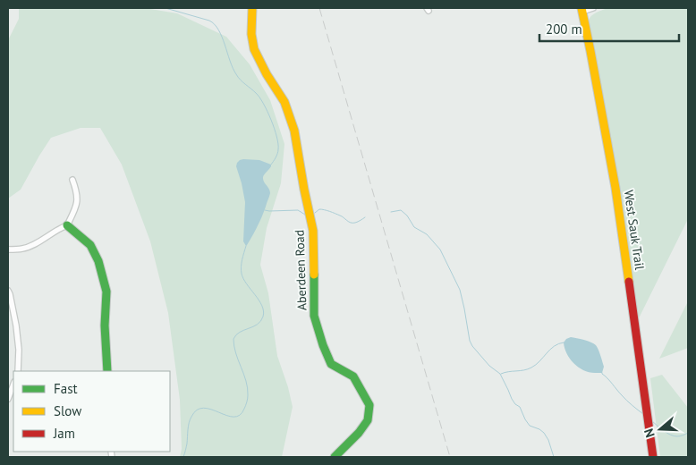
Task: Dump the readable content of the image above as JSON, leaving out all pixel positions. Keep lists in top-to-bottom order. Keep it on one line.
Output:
{"streets":{"street":["West Sauk Trail","Aberdeen Road"]},"legend":["Fast","Slow","Jam"],"scale_bar":"200 m","north":"left"}
